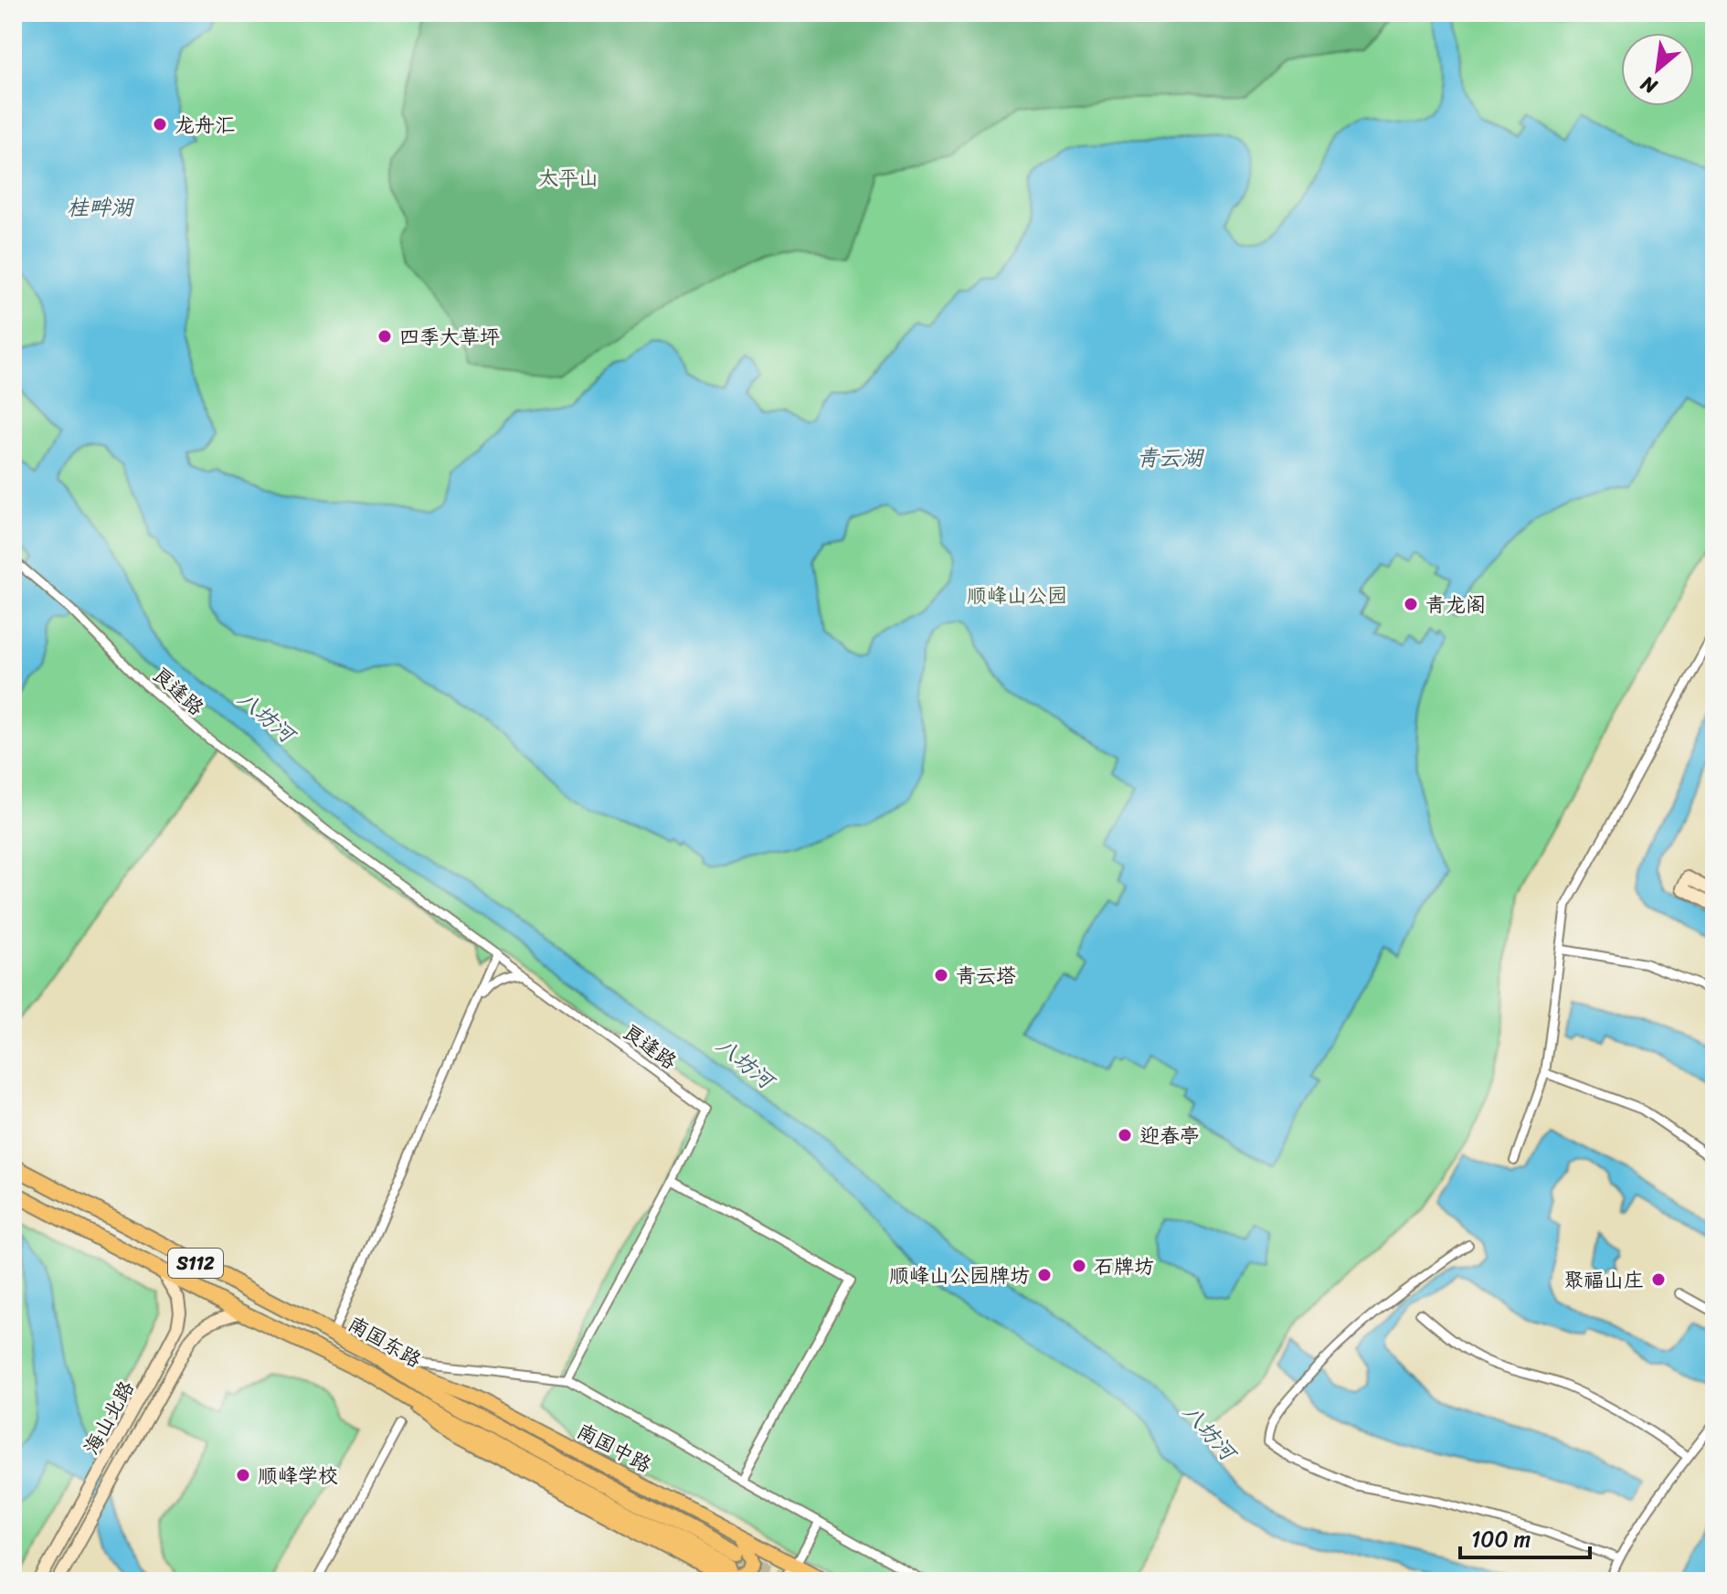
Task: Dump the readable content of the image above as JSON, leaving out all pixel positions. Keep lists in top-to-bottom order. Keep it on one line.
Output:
{"streets":{"highway":["S112","南国东路"],"main road":["南国中路"],"street":["良逢路","海山北路"]},"crossings":[["S112","南国东路"],["南国东路","海山北路"],["南国东路","南国中路"]],"water":["桂畔湖","青云湖","八坊河"],"parks":["太平山","顺峰山公园"],"places":["龙舟汇","四季大草坪","青龙阁","青云塔","迎春亭","石牌坊","顺峰山公园牌坊","聚福山庄","顺峰学校"],"scale_bar":"100 m","north":"bottom left"}
